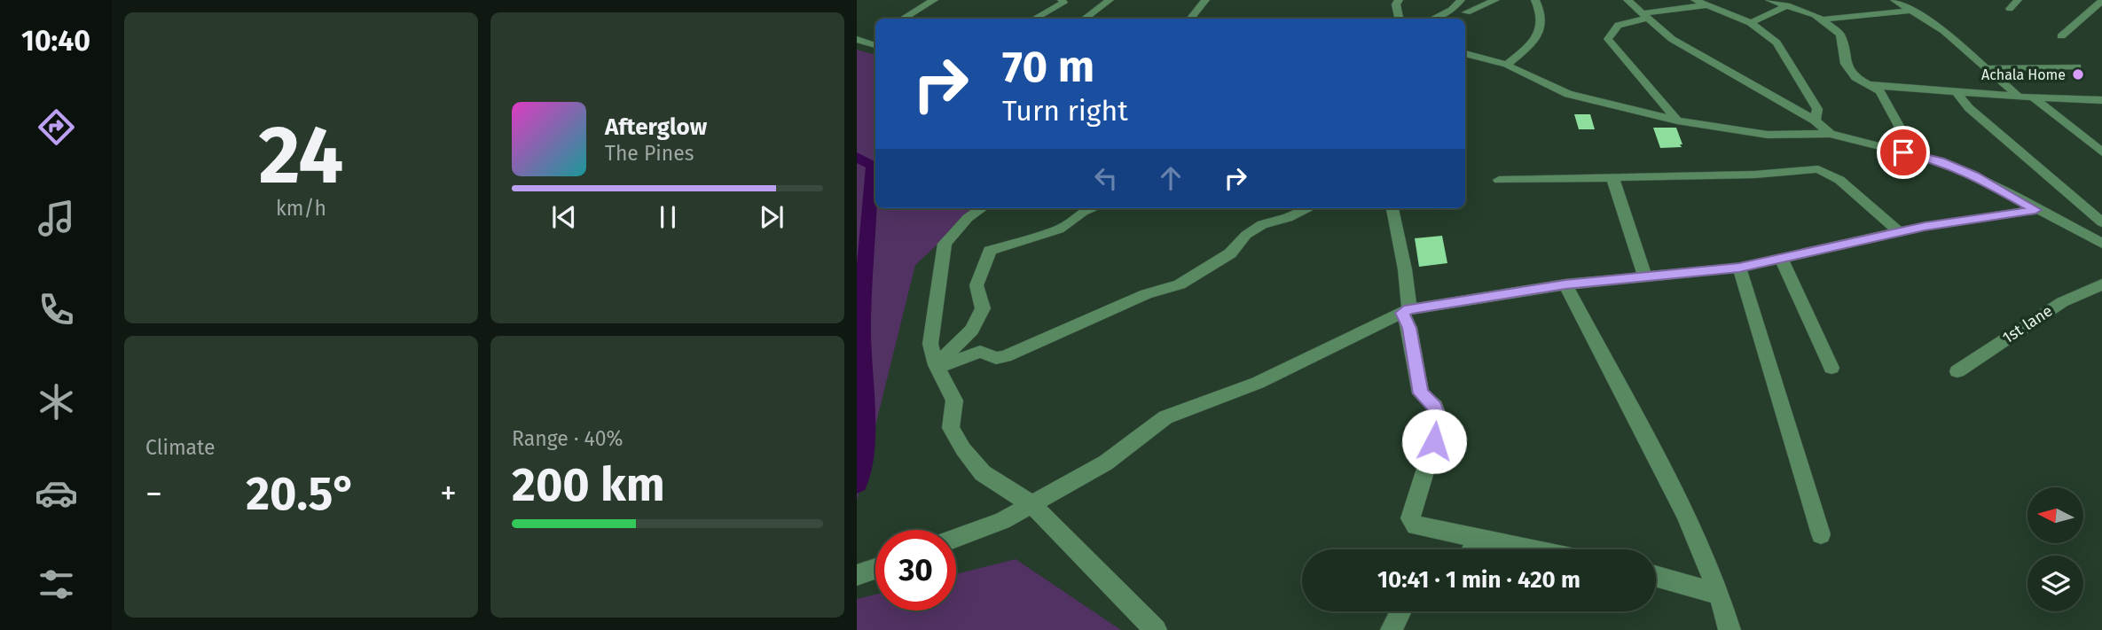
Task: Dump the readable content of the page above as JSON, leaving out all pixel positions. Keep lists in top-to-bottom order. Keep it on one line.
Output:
{"streets":{"street":["1st lane"]},"places":["Achala Home"],"north":"left","page":{"tabs":"10:40","tile":[["24","km/h"],"Climate",["Range · 40%","200 km"]],"turn":["70 m","Turn right"],"song":["Afterglow","The Pines"],"heat":["−","20.5°","+"],"limit":"30","trip":"10:41 · 1 min · 420 m"}}
